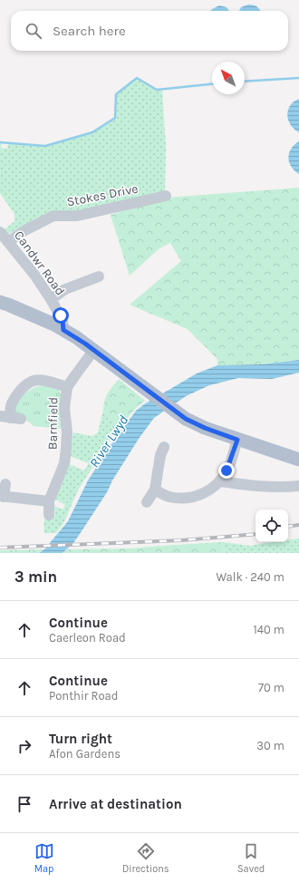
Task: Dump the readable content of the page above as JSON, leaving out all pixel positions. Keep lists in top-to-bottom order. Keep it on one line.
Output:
{"streets":{"street":["Stokes Drive","Candwr Road","Barnfield"]},"crossings":[["Stokes Drive","Candwr Road"]],"water":["River Lwyd"],"north":"top left","page":{"search":"Search here","heading":["3 min","Walk · 240 m"],"list":[["Continue","Caerleon Road","140 m"],["Continue","Ponthir Road","70 m"],["Turn right","Afon Gardens","30 m"],"Arrive at destination"],"nav":["Map","Directions","Saved"]}}
